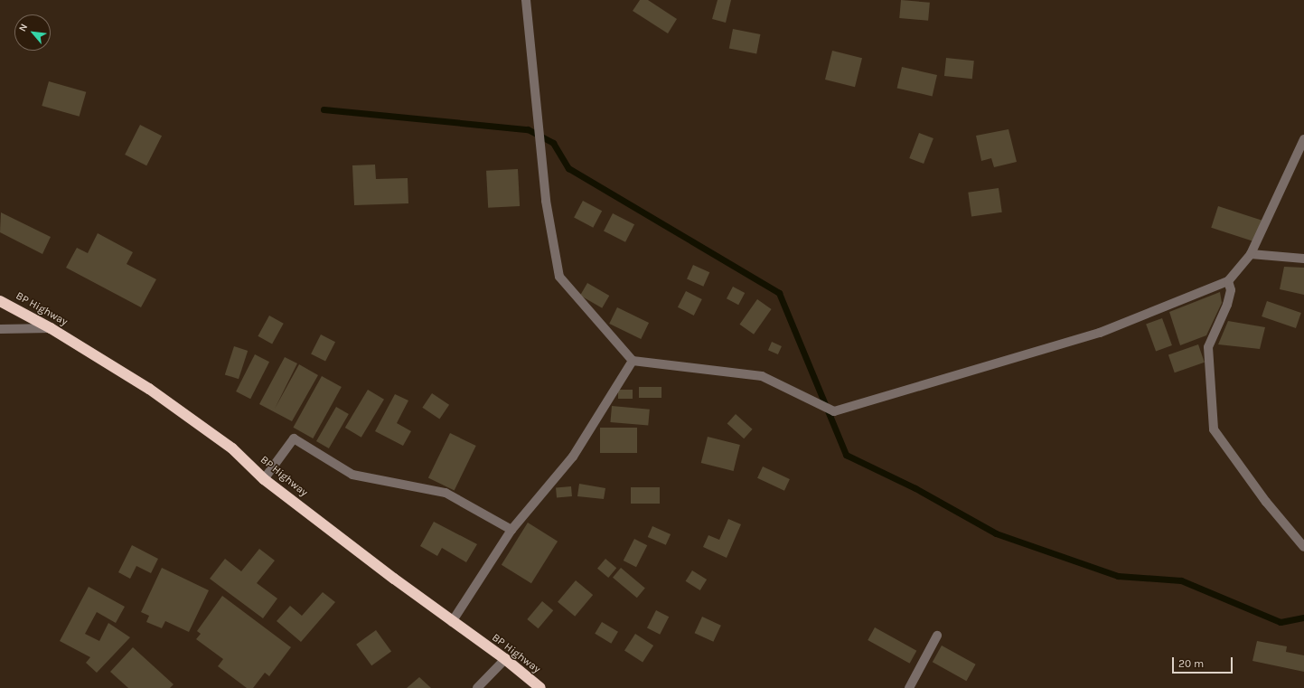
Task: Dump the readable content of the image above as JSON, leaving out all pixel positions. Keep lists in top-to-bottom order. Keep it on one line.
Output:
{"streets":{"highway":["BP Highway"]},"scale_bar":"20 m","north":"top left"}
